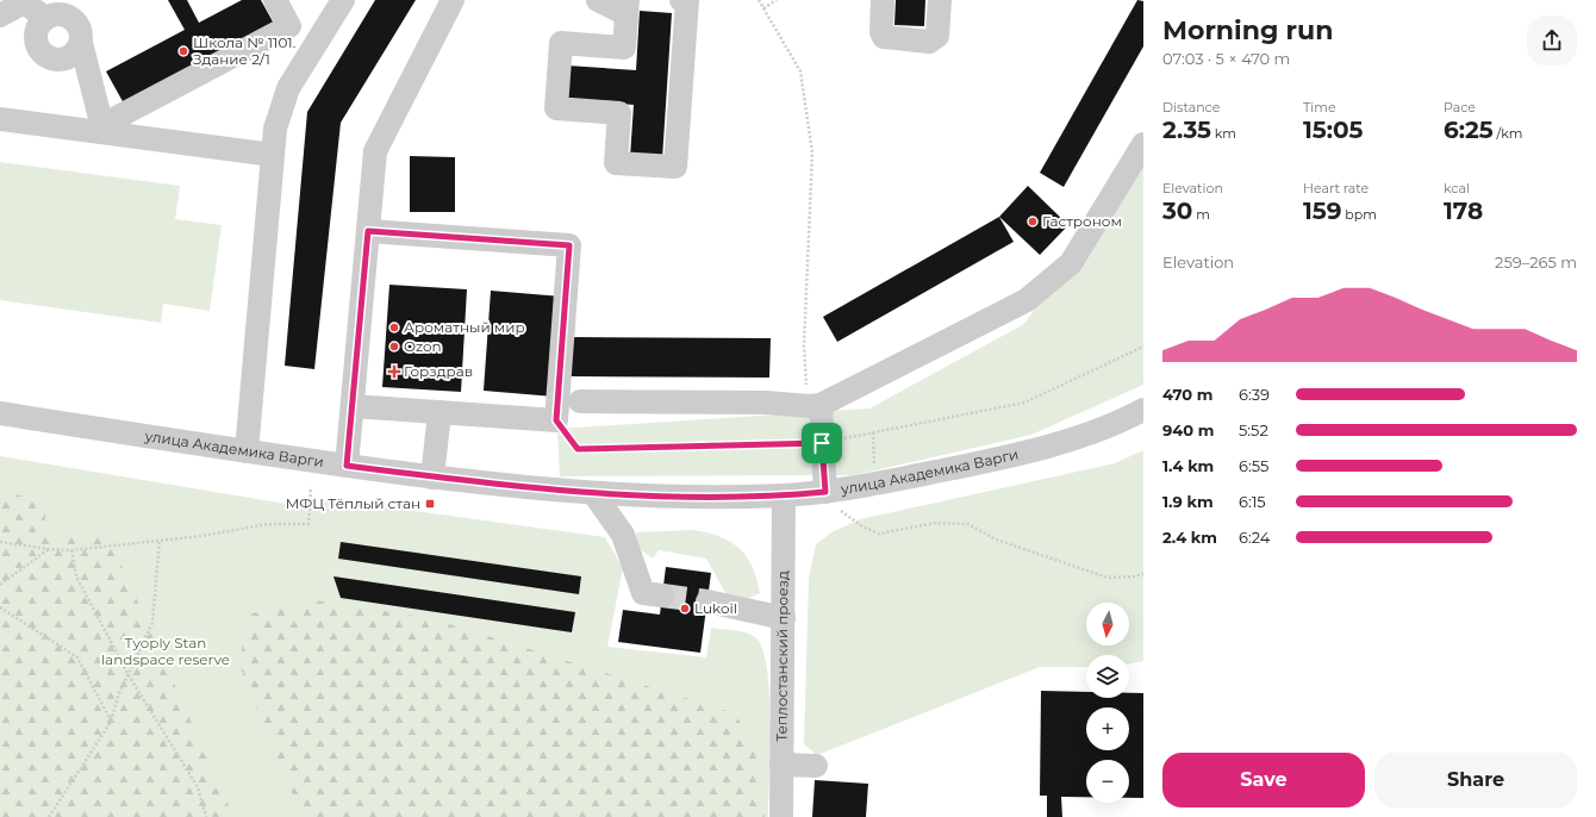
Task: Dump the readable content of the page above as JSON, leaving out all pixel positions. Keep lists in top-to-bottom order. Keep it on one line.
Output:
{"streets":{"street":["улица Академика Варги","Теплостанский проезд"]},"crossings":[["улица Академика Варги","Теплостанский проезд"]],"parks":["Tyoply Stan landspace reserve"],"places":{"other":["Школа № 1101. Здание 2/1","Гастроном","Ароматный мир","Ozon","Lukoil"],"health":["Горздрав"],"transit":["МФЦ Тёплый стан"]},"north":"bottom","page":{"heading":["Morning run","07:03 · 5 × 470 m"],"stats":[["Distance","2.35 km"],["Time","15:05"],["Pace","6:25 /km"],["Elevation","30 m"],["Heart rate","159 bpm"],["kcal","178"]],"chart":["Elevation","259–265 m"],"list":[{"name":"470 m","note":"6:39"},{"name":"940 m","note":"5:52"},{"name":"1.4 km","note":"6:55"},{"name":"1.9 km","note":"6:15"},{"name":"2.4 km","note":"6:24"}],"map_buttons":["+","−"],"buttons":["Save","Share"]}}
